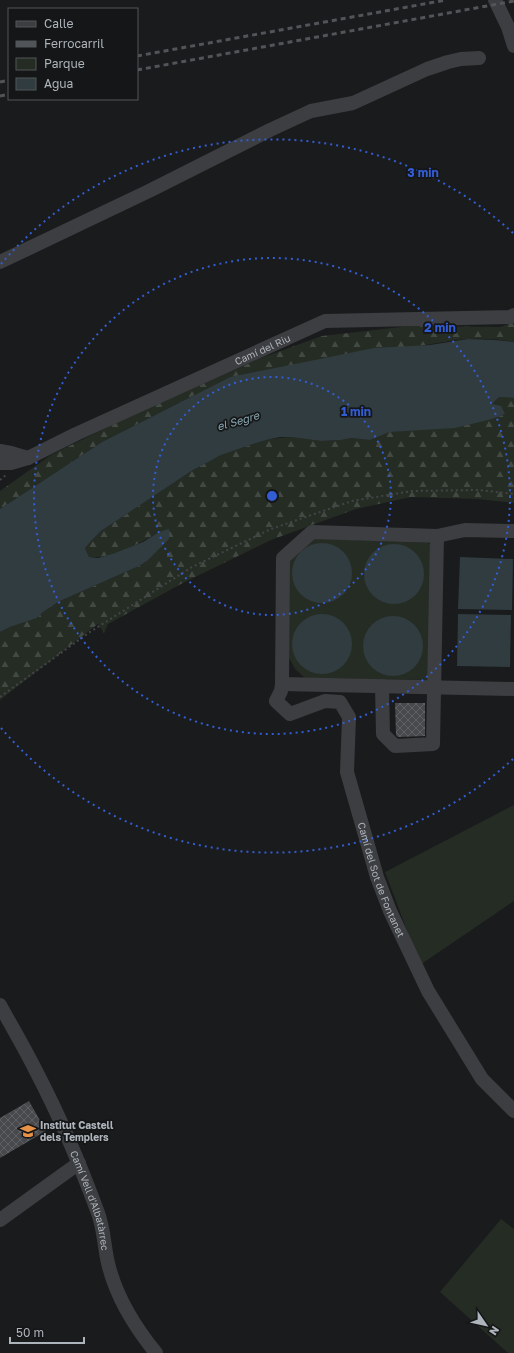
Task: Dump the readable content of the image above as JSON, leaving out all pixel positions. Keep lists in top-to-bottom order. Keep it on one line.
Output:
{"streets":{"street":["Camí del Riu","Camí del Sot de Fontanet","Camí Vell d'Albatàrrec"]},"water":["el Segre"],"places":{"school or university":["Institut Castell dels Templers"]},"legend":["Calle","Ferrocarril","Parque","Agua"],"scale_bar":"50 m","north":"bottom right","rings":["3 min","2 min","1 min"]}
